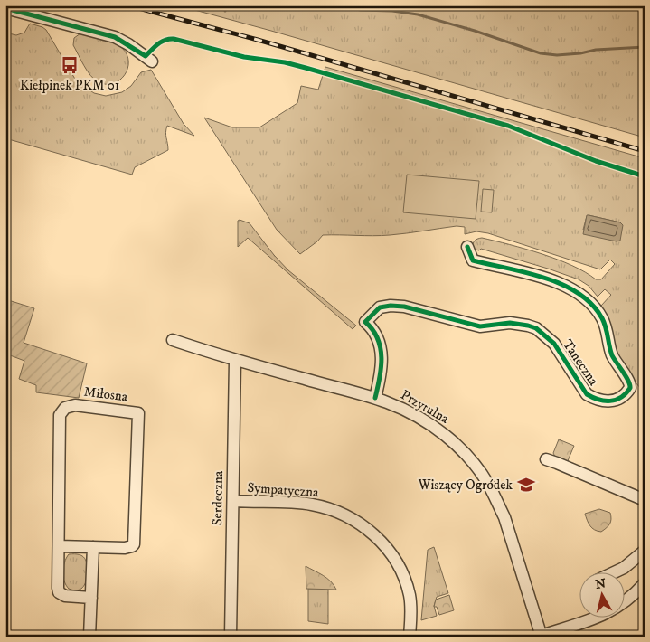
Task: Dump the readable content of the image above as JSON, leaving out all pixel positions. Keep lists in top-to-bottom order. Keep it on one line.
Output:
{"streets":{"street":["Taneczna","Miłosna","Przytulna","Sympatyczna","Serdeczna"]},"crossings":[["Taneczna","Przytulna"],["Przytulna","Serdeczna"],["Sympatyczna","Serdeczna"]],"places":{"bus stop":["Kiełpinek PKM 01"],"school or university":["Wiszący Ogródek"]},"north":"top"}
